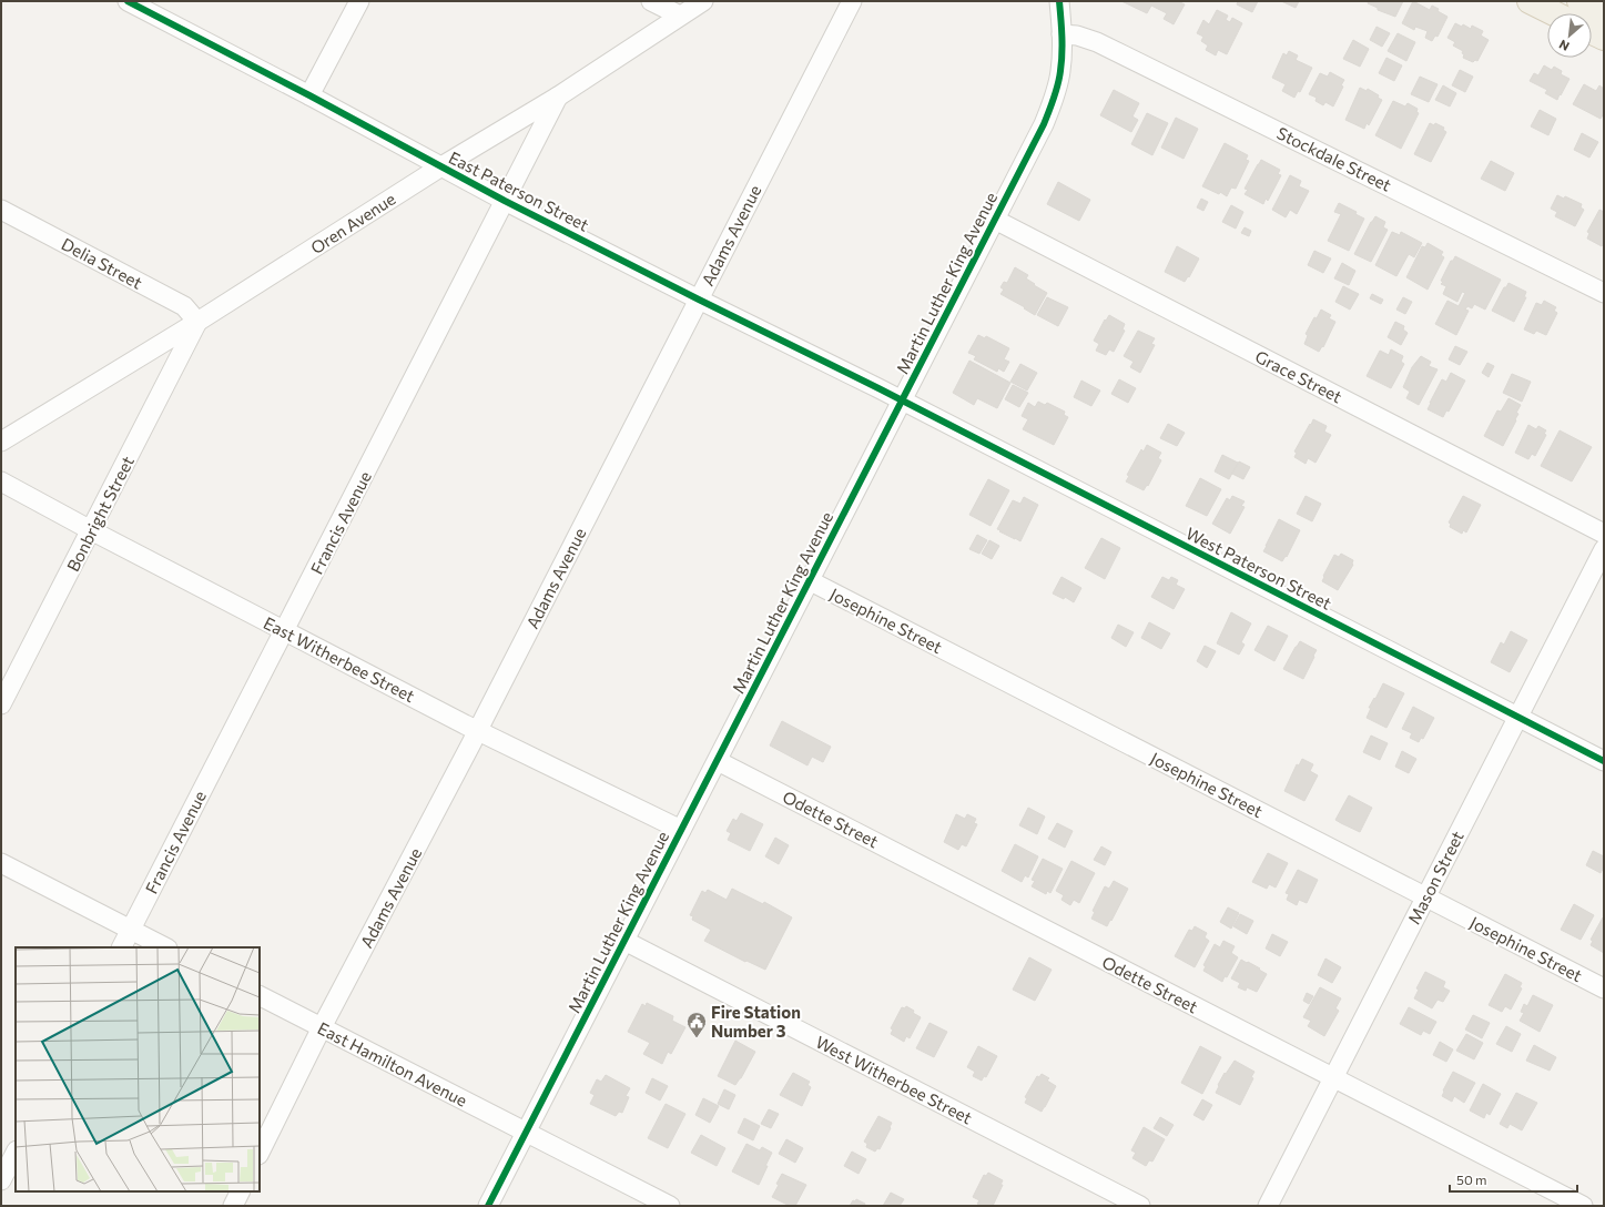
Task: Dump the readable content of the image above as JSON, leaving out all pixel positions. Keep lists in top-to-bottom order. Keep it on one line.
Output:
{"streets":{"street":["Stockdale Street","East Paterson Street","Oren Avenue","Adams Avenue","Delia Street","Martin Luther King Avenue","Grace Street","Bonbright Street","Francis Avenue","West Paterson Street","Josephine Street","East Witherbee Street","Odette Street","Mason Street","East Hamilton Avenue","West Witherbee Street"]},"crossings":[["Stockdale Street","Martin Luther King Avenue"],["East Paterson Street","Oren Avenue"],["East Paterson Street","Adams Avenue"],["East Paterson Street","Martin Luther King Avenue"],["East Paterson Street","Francis Avenue"],["East Paterson Street","West Paterson Street"],["Oren Avenue","Delia Street"],["Oren Avenue","Bonbright Street"],["Oren Avenue","Francis Avenue"],["Adams Avenue","East Witherbee Street"],["Adams Avenue","East Hamilton Avenue"],["Delia Street","Bonbright Street"],["Martin Luther King Avenue","Grace Street"],["Martin Luther King Avenue","West Paterson Street"],["Martin Luther King Avenue","Josephine Street"],["Martin Luther King Avenue","East Witherbee Street"],["Martin Luther King Avenue","Odette Street"],["Martin Luther King Avenue","East Hamilton Avenue"],["Martin Luther King Avenue","West Witherbee Street"],["Bonbright Street","East Witherbee Street"],["Francis Avenue","East Witherbee Street"],["West Paterson Street","Mason Street"],["Josephine Street","Mason Street"],["Odette Street","Mason Street"]],"places":{"public building":["Fire Station Number 3"]},"scale_bar":"50 m","north":"bottom left"}
